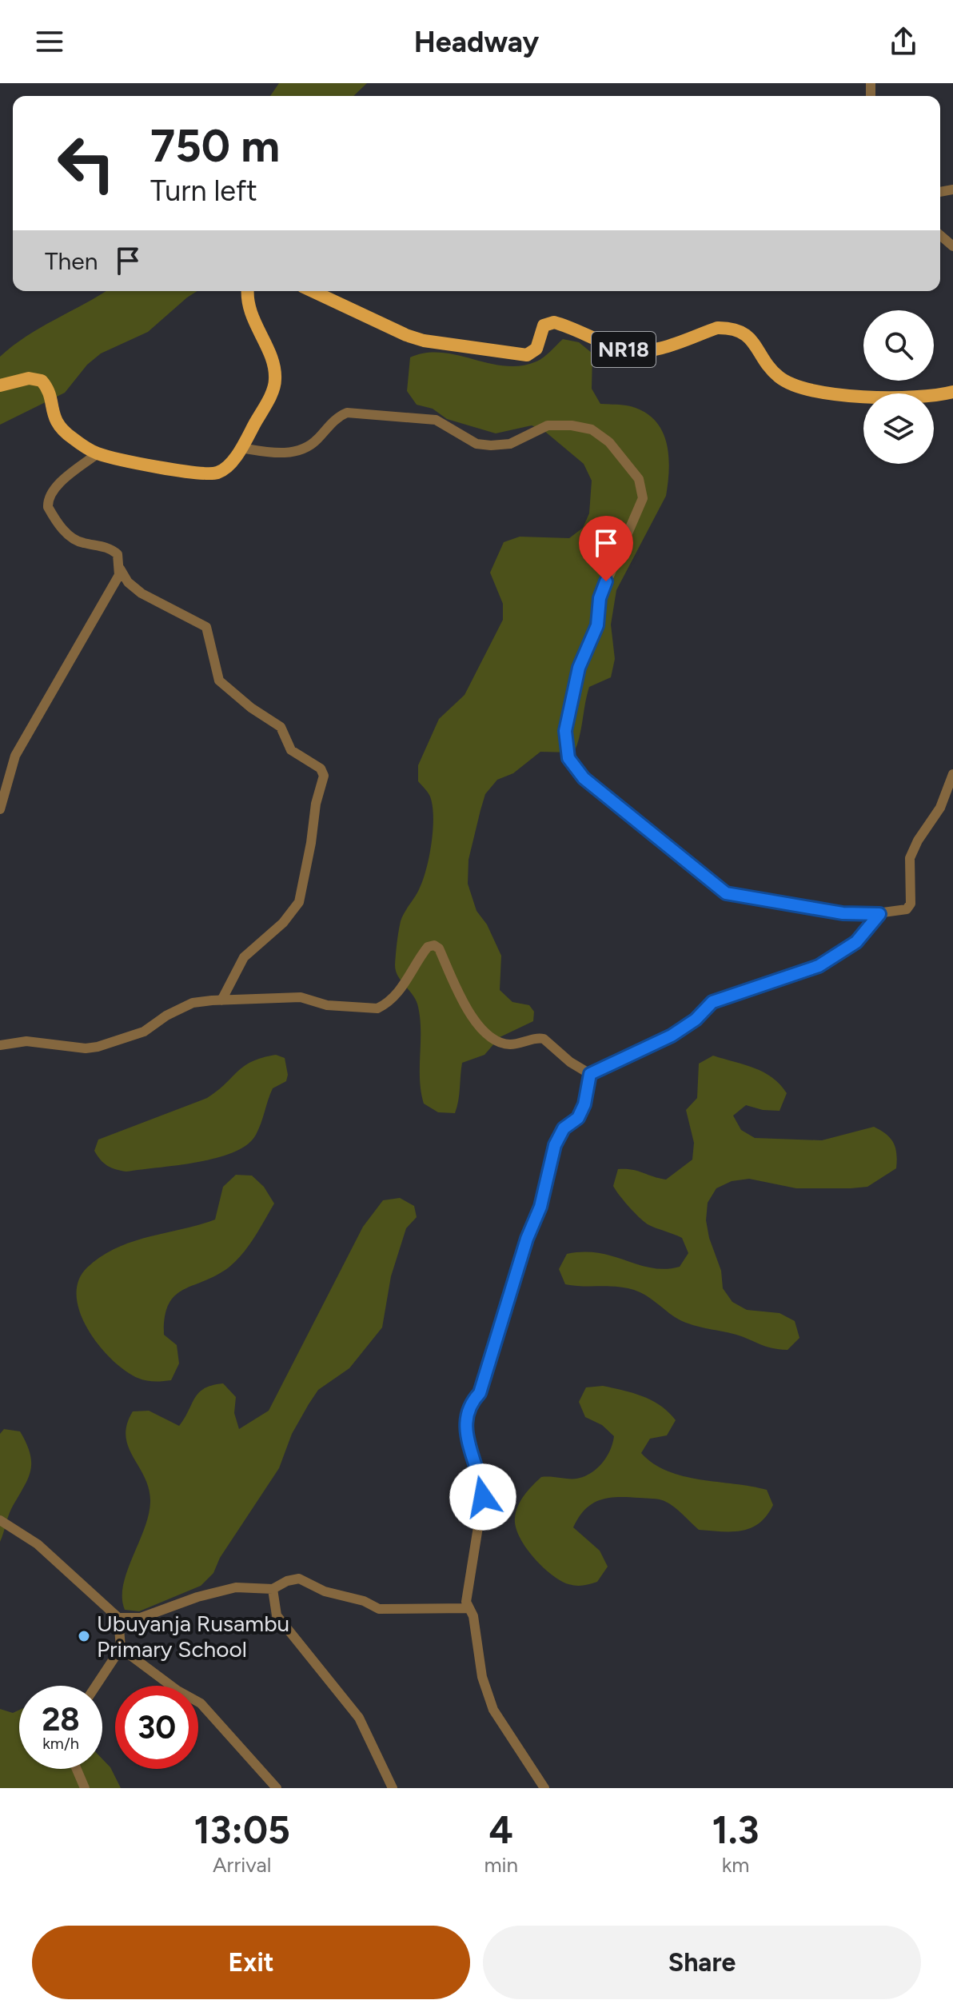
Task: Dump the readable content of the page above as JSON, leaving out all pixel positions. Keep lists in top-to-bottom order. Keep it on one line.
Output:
{"streets":{"main road":["NR18"]},"places":["Ubuyanja Rusambu Primary School"],"page":{"header":"Headway","turn":["750 m","Turn left"],"then":"Then","speed":"28 km/h","limit":"30","eta":["13:05","Arrival","4","min","1.3","km"],"buttons":["Exit","Share"]}}
